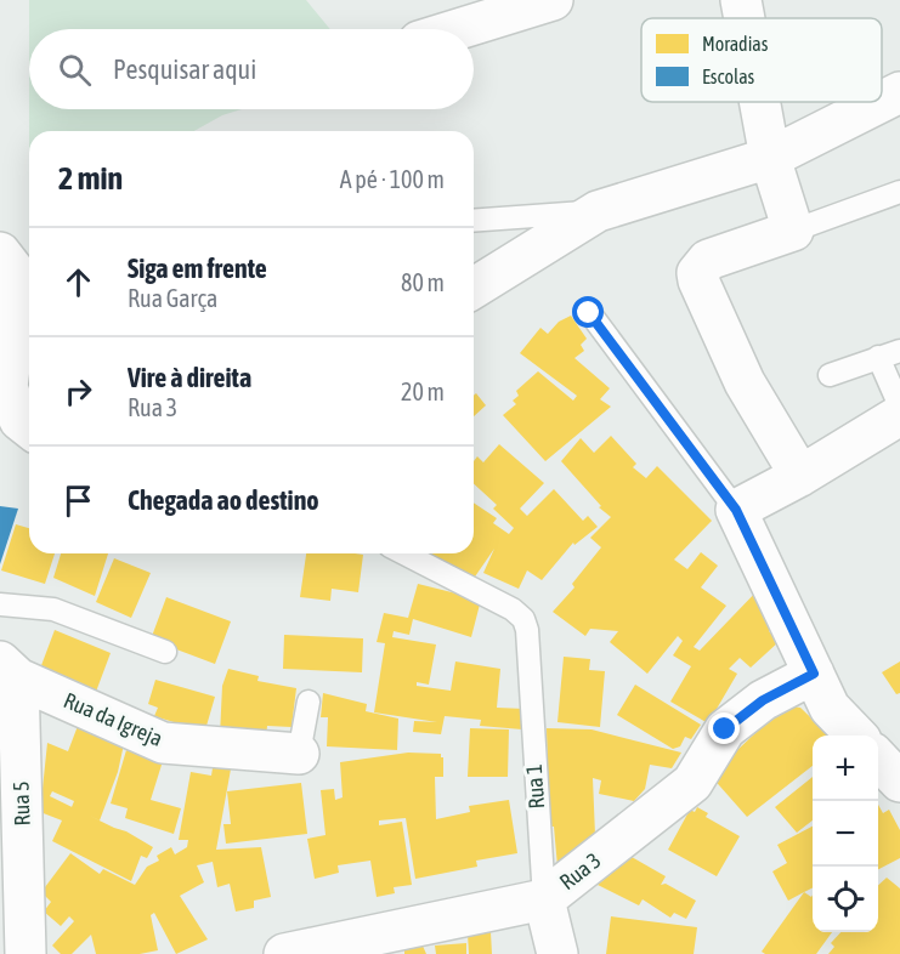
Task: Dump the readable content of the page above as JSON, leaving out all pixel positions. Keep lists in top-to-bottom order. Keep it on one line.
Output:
{"streets":{"street":["Rua da Igreja","Rua 1","Rua 5","Rua 3"]},"crossings":[["Rua da Igreja","Rua 5"],["Rua 1","Rua 3"]],"legend":["Moradias","Escolas"],"page":{"search":"Pesquisar aqui","heading":["2 min","A pé · 100 m"],"list":[["Siga em frente","Rua Garça","80 m"],["Vire à direita","Rua 3","20 m"],"Chegada ao destino"],"map_buttons":["+","−"]}}
